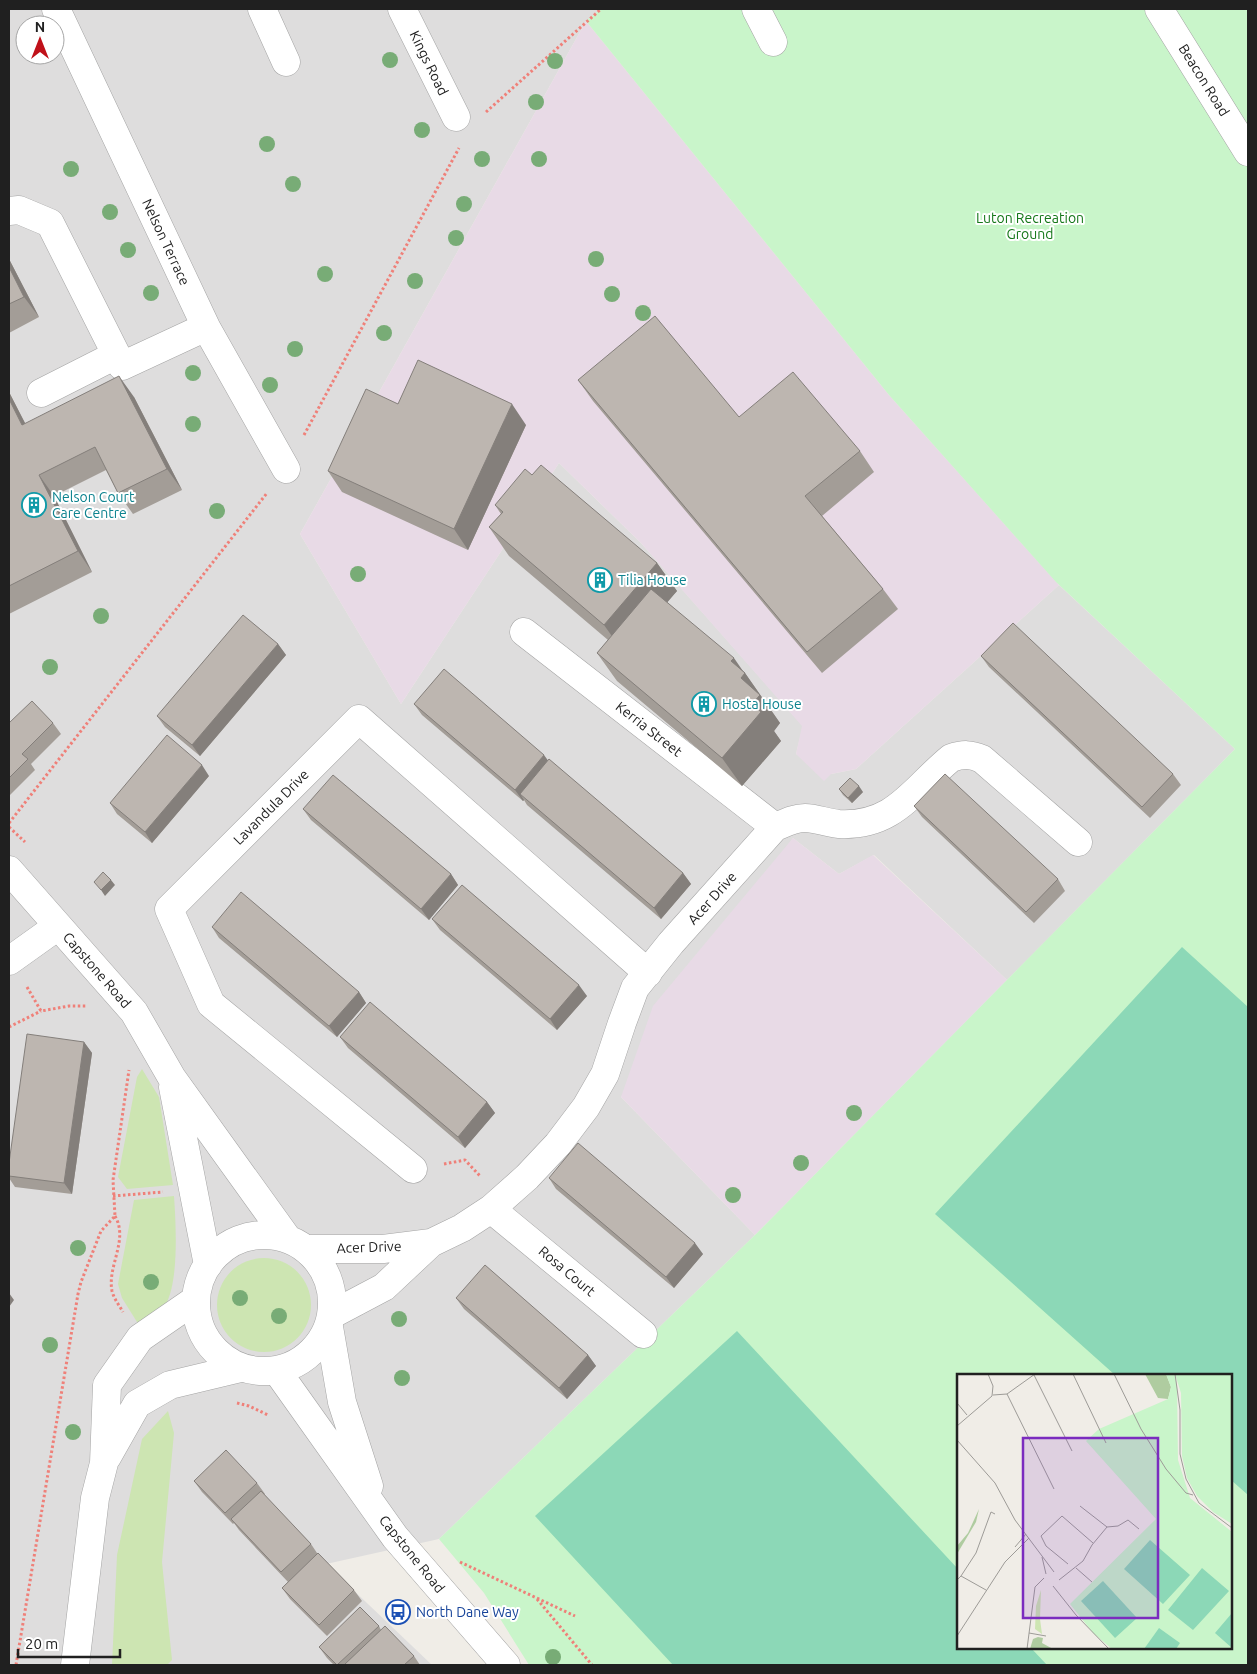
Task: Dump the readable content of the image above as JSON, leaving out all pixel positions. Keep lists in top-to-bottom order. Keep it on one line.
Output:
{"streets":{"street":["Kings Road","Beacon Road","Nelson Terrace","Kerria Street","Lavandula Drive","Acer Drive","Capstone Road","Rosa Court"]},"crossings":[["Kerria Street","Acer Drive"],["Lavandula Drive","Acer Drive"],["Acer Drive","Capstone Road"],["Acer Drive","Rosa Court"]],"parks":["Luton Recreation Ground"],"places":{"building":["Nelson Court Care Centre","Tilia House","Hosta House"],"bus stop":["North Dane Way"]},"scale_bar":"20 m","north":"top"}
